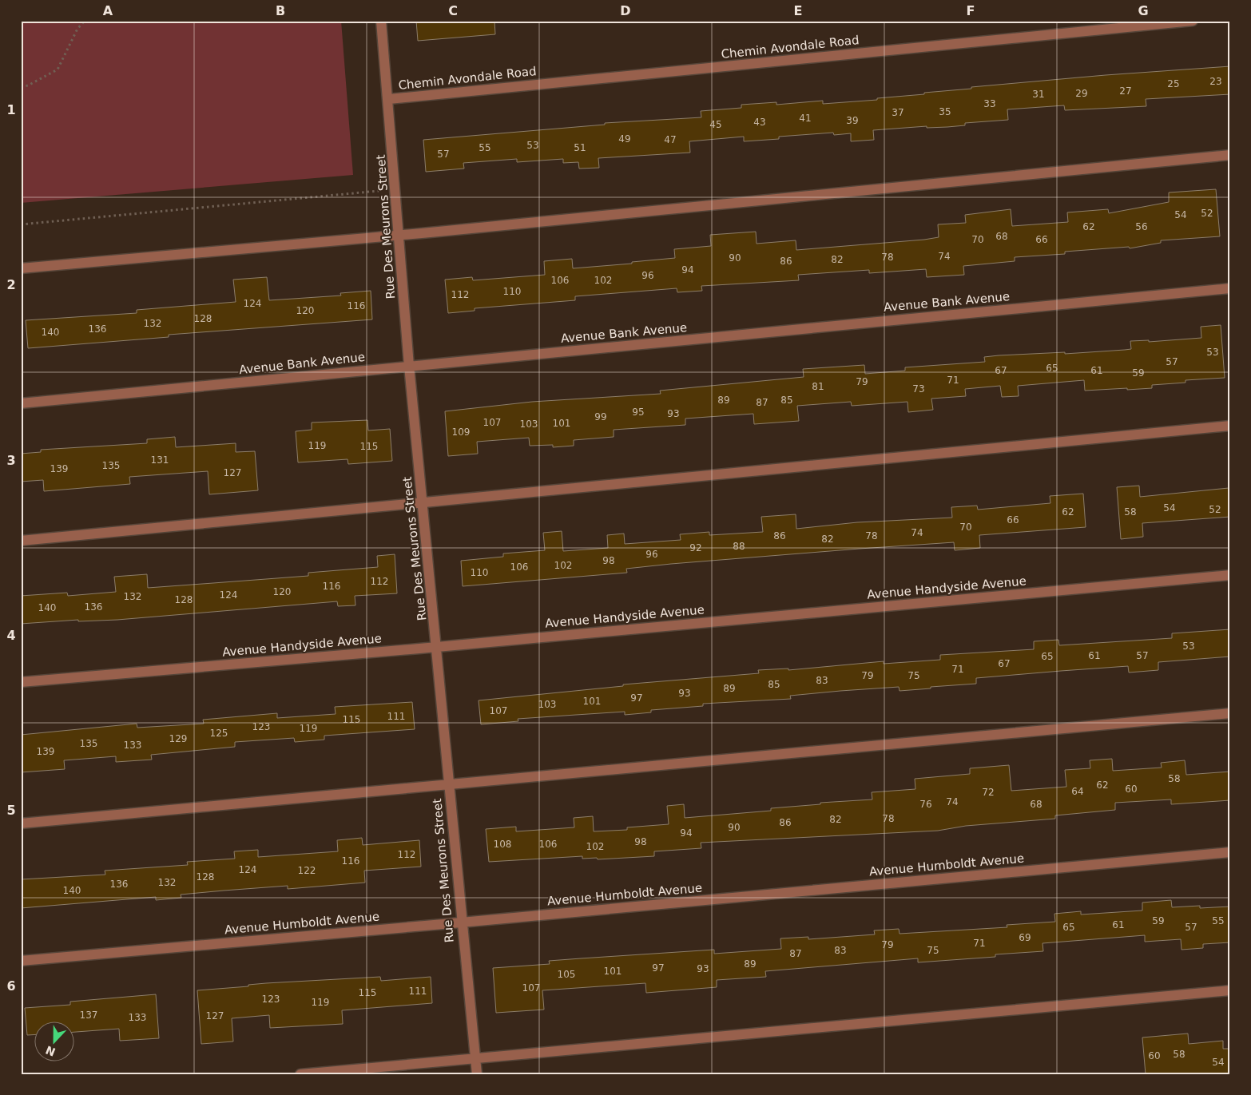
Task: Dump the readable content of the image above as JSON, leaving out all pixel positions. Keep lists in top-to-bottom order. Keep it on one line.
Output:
{"streets":{"street":["Chemin Avondale Road","Rue Des Meurons Street","Avenue Bank Avenue","Avenue Handyside Avenue","Avenue Humboldt Avenue"]},"crossings":[["Chemin Avondale Road","Rue Des Meurons Street"],["Rue Des Meurons Street","Avenue Bank Avenue"],["Rue Des Meurons Street","Avenue Handyside Avenue"],["Rue Des Meurons Street","Avenue Humboldt Avenue"]],"house_numbers":["23","25","27","29","31","33","35","37","41","39","43","45","49","47","53","55","51","57","52","54","62","56","68","70","66","74","78","90","82","86","94","96","106","102","110","112","124","116","120","128","132","136","140","53","57","65","67","61","59","71","79","81","73","89","85","87","95","93","99","107","101","103","109","119","115","131","135","139","127","54","52","62","58","66","70","74","86","78","82","88","92","96","98","102","106","110","112","116","120","124","132","128","136","140","53","61","57","65","67","71","79","75","83","85","89","93","97","101","103","107","111","115","123","119","125","129","135","133","139","58","62","60","64","72","74","76","68","78","82","86","90","94","98","108","106","102","112","116","124","122","128","132","136","140","59","55","61","65","57","69","71","79","83","75","87","89","97","93","101","105","107","111","115","123","119","137","127","133","58","60","54"],"north":"bottom","grid":{"columns":["A","B","C","D","E","F","G"],"rows":["1","2","3","4","5","6"]}}
